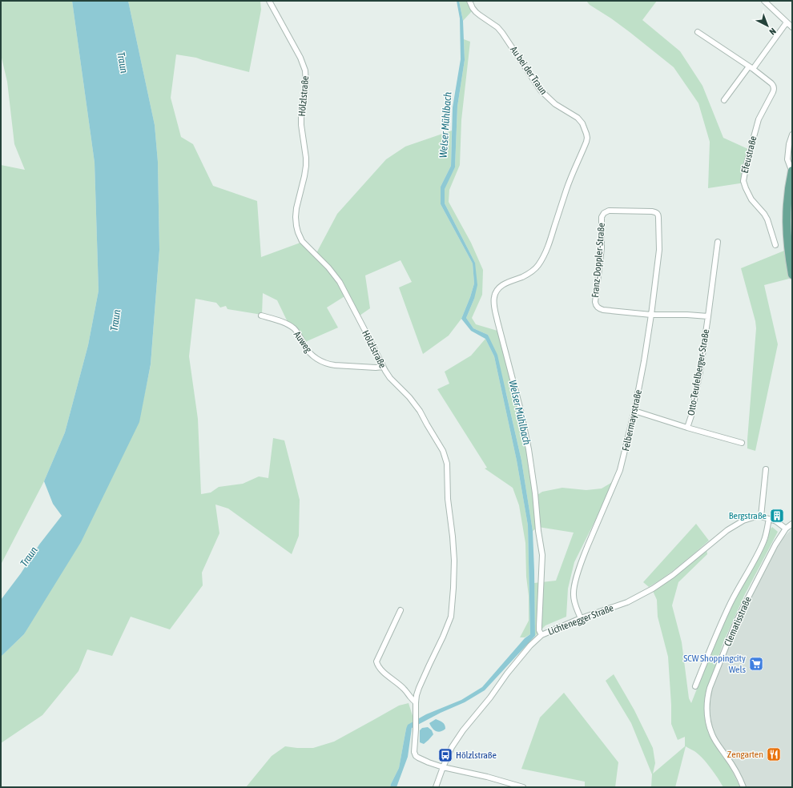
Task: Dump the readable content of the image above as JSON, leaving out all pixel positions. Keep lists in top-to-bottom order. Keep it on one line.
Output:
{"streets":{"street":["Au bei der Traun","Hölzlstraße","Efeustraße","Franz-Doppler-Straße","Auweg","Otto-Teufelberger-Straße","Felbermayrstraße","Lichtenegger Straße","Clematisstraße"]},"crossings":[["Au bei der Traun","Lichtenegger Straße"],["Hölzlstraße","Auweg"],["Hölzlstraße","Lichtenegger Straße"],["Franz-Doppler-Straße","Otto-Teufelberger-Straße"],["Franz-Doppler-Straße","Felbermayrstraße"],["Otto-Teufelberger-Straße","Felbermayrstraße"],["Felbermayrstraße","Lichtenegger Straße"],["Lichtenegger Straße","Clematisstraße"]],"water":["Traun","Welser Mühlbach"],"places":{"building":["Bergstraße"],"supermarket":["SCW Shoppingcity Wels"],"restaurant":["Zengarten"],"bus stop":["Hölzlstraße"]},"north":"bottom right"}
